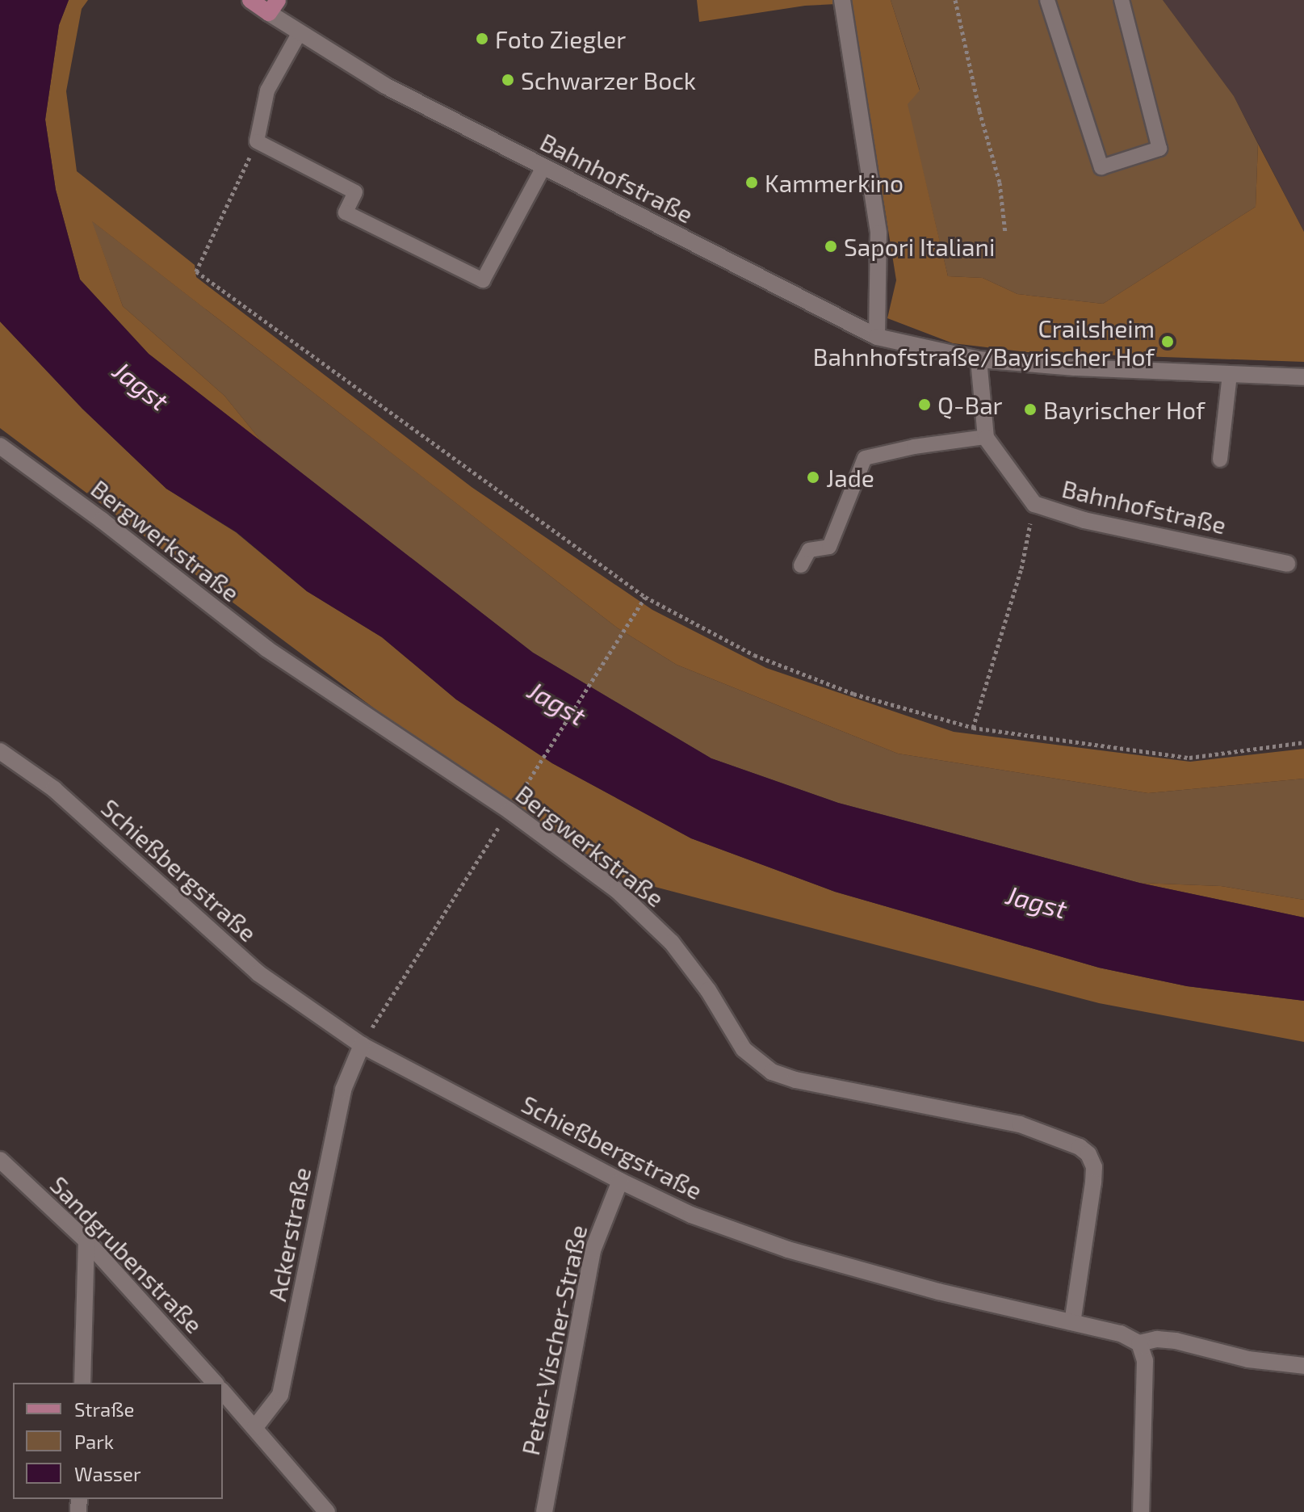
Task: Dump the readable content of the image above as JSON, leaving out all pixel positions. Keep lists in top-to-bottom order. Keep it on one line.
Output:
{"streets":{"main road":["Bahnhofstraße"],"street":["Bergwerkstraße","Schießbergstraße","Ackerstraße","Sandgrubenstraße","Peter-Vischer-Straße"]},"crossings":[["Bergwerkstraße","Schießbergstraße"],["Schießbergstraße","Ackerstraße"],["Schießbergstraße","Peter-Vischer-Straße"]],"water":["Jagst"],"places":["Foto Ziegler","Schwarzer Bock","Kammerkino","Sapori Italiani","Crailsheim Bahnhofstraße/Bayrischer Hof","Q-Bar","Bayrischer Hof","Jade"],"legend":["Straße","Park","Wasser"]}
